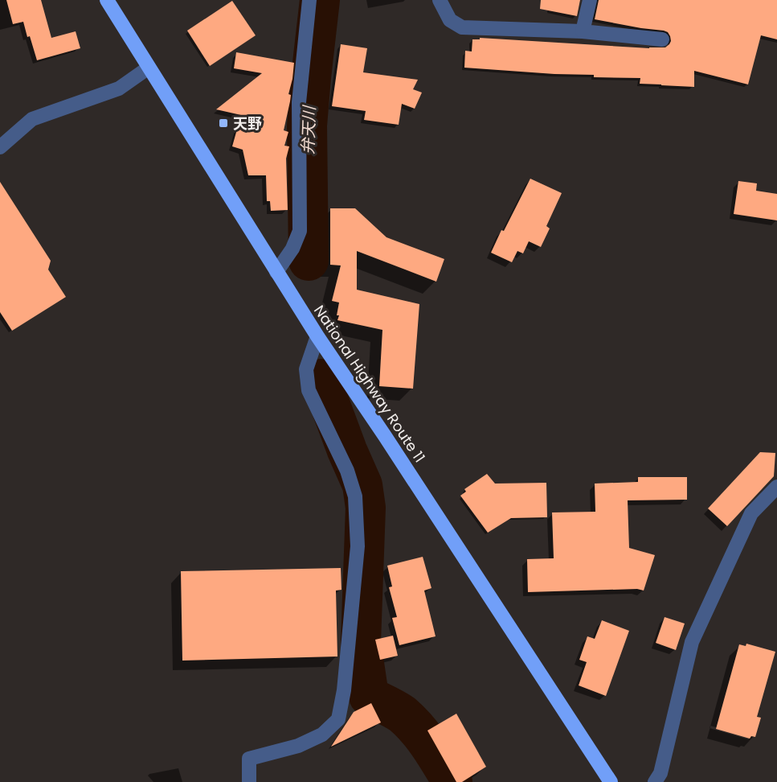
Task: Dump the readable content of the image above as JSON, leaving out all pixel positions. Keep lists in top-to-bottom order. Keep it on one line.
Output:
{"streets":{"highway":["National Highway Route 11"]},"water":["弁天川"],"places":{"transit":["天野"]}}
